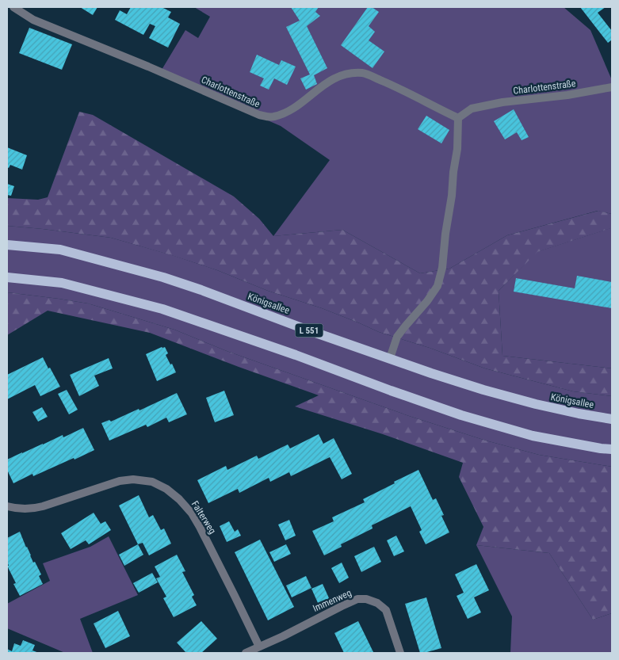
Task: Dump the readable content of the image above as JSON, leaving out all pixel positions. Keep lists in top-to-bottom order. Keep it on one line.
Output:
{"streets":{"main road":["Königsallee","L 551"],"street":["Charlottenstraße","Falterweg","Immenweg"]},"crossings":[["Falterweg","Immenweg"]]}
